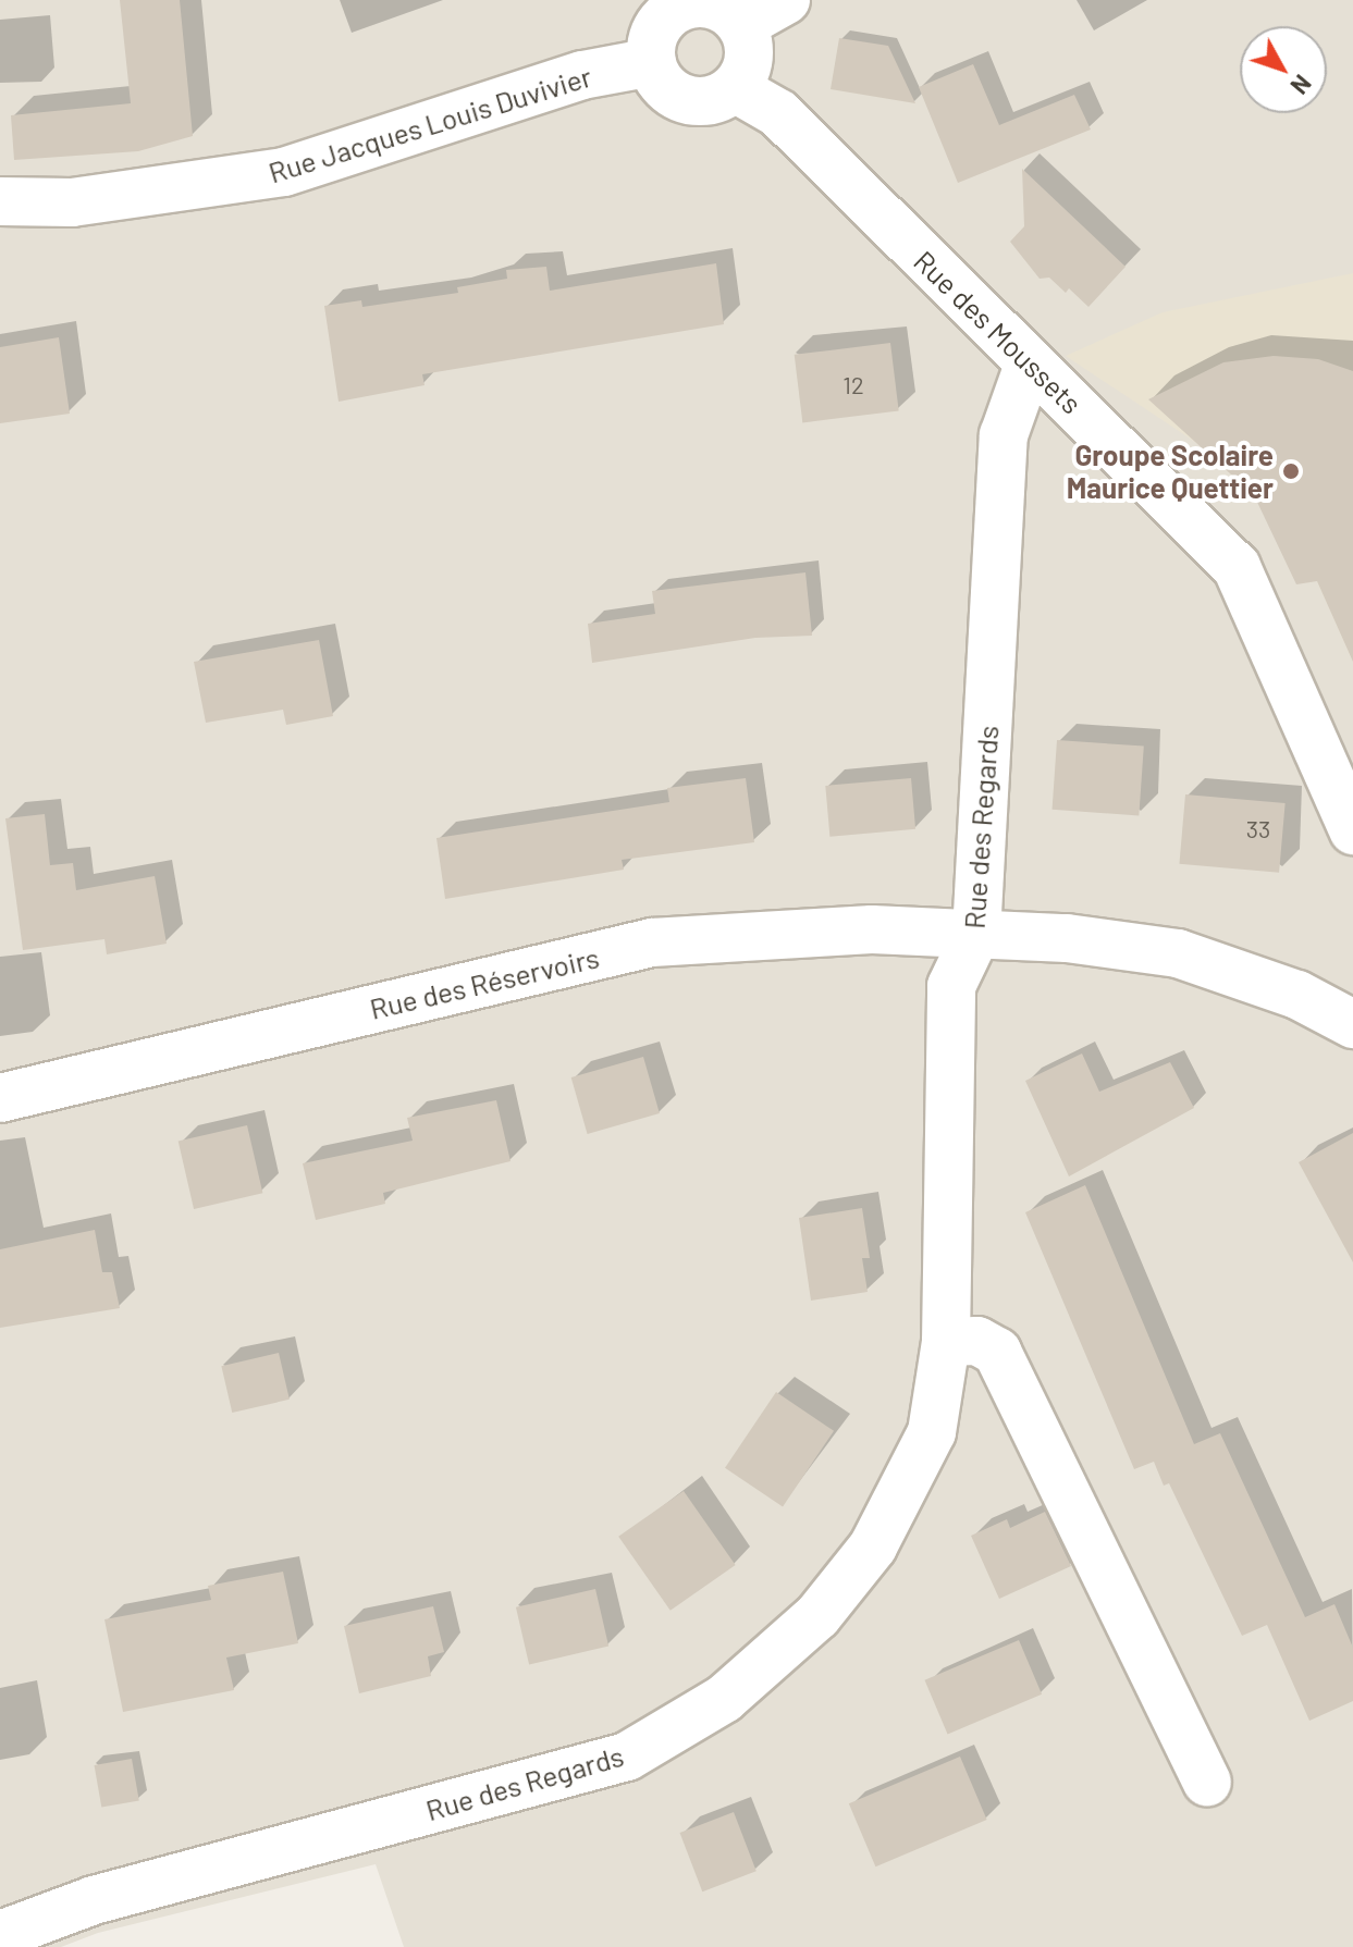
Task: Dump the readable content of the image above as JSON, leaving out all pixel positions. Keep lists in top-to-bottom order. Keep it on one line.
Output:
{"streets":{"street":["Rue Jacques Louis Duvivier","Rue des Moussets","Rue des Regards","Rue des Réservoirs"]},"crossings":[["Rue Jacques Louis Duvivier","Rue des Moussets"],["Rue des Moussets","Rue des Regards"],["Rue des Regards","Rue des Réservoirs"]],"places":["Groupe Scolaire Maurice Quettier"],"house_numbers":["12","33"],"north":"bottom right"}
